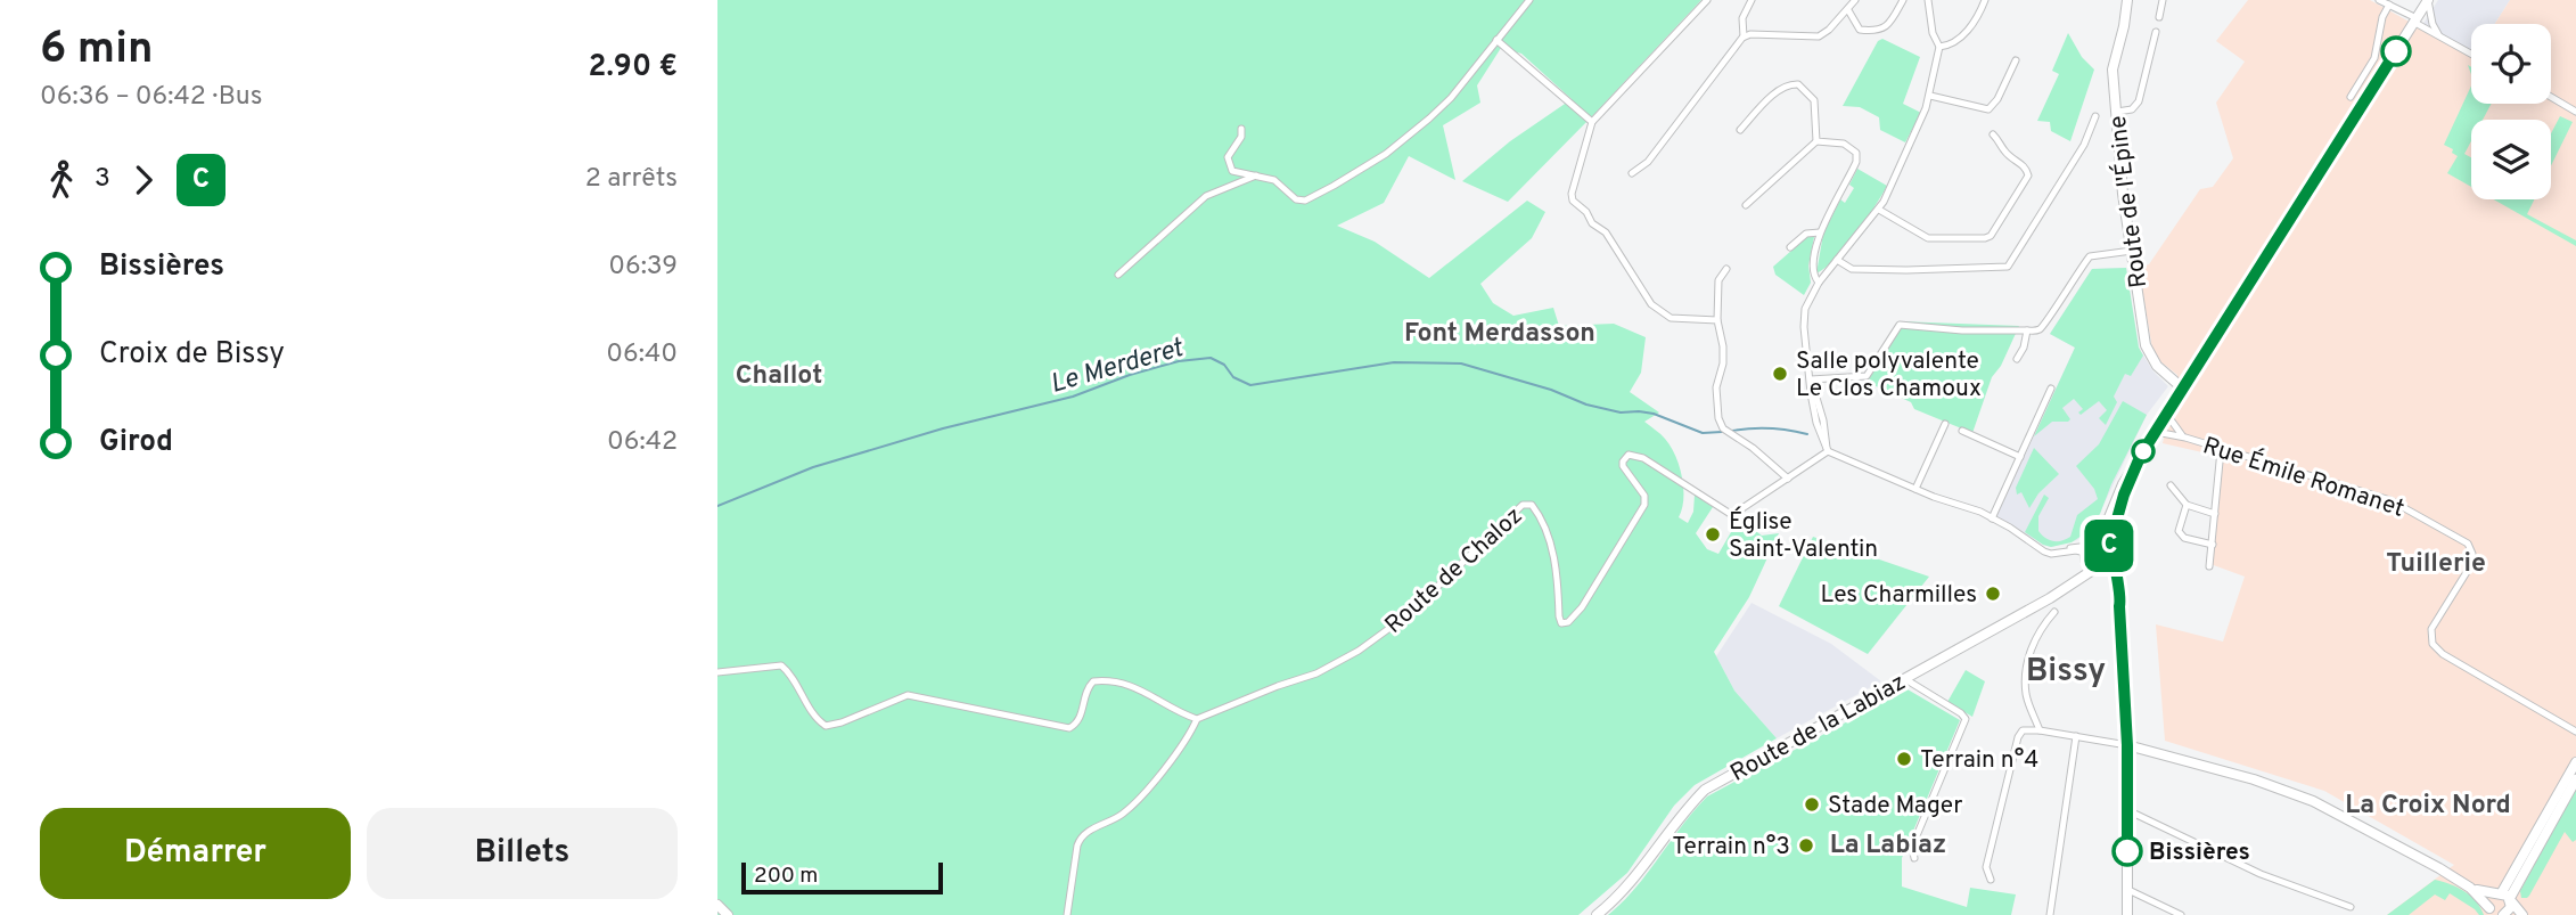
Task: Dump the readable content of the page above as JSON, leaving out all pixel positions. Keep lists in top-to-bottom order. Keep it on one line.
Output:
{"streets":{"main road":["Route de l'Épine","Route de la Labiaz"],"street":["Rue Émile Romanet","Route de Chaloz"]},"crossings":[["Route de l'Épine","Route de la Labiaz"],["Rue Émile Romanet","Route de la Labiaz"]],"districts":["Font Merdasson","Challot","Tuillerie","Bissy","La Croix Nord","La Labiaz"],"water":["Le Merderet"],"places":["Salle polyvalente Le Clos Chamoux","Église Saint-Valentin","Les Charmilles","Terrain n°4","Stade Mager","Terrain n°3","Bissières"],"lines":["bus line C"],"scale_bar":"200 m","page":{"heading":["6 min","06:36 – 06:42 · Bus","2.90 €"],"on_map":"C","legs":["3","C","2 arrêts"],"list":[{"name":"Bissières","value":"06:39"},{"name":"Croix de Bissy","value":"06:40"},{"name":"Girod","value":"06:42"}],"buttons":["Démarrer","Billets"],"scale":"200 m"}}
